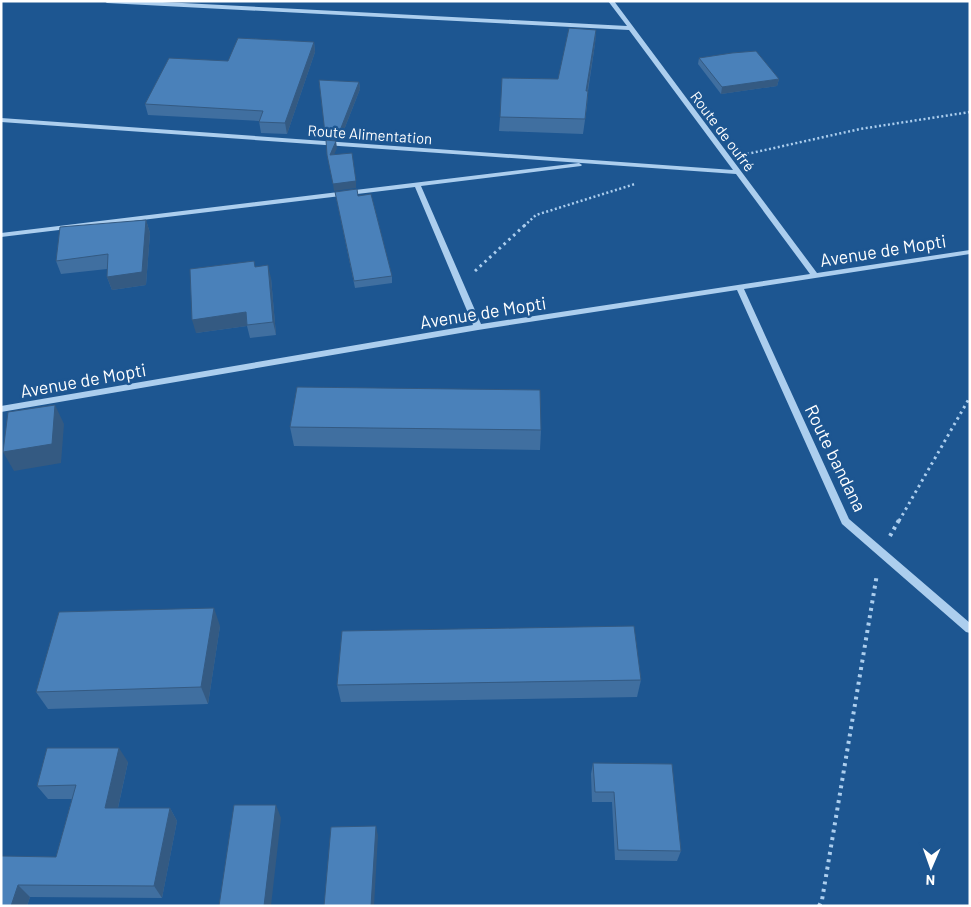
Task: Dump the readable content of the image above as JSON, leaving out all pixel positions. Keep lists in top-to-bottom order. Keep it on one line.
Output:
{"streets":{"street":["Route de oufré","Route Alimentation","Avenue de Mopti","Route bandana"]},"crossings":[["Route de oufré","Route Alimentation"],["Route de oufré","Avenue de Mopti"],["Avenue de Mopti","Route bandana"]],"north":"bottom"}
